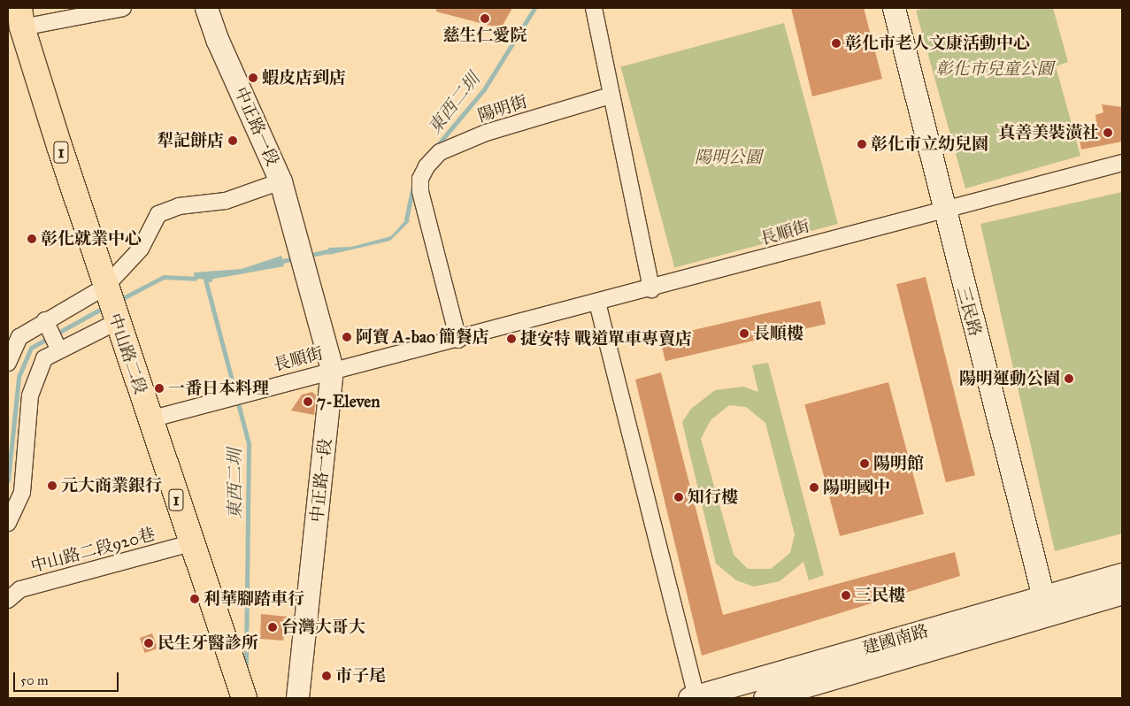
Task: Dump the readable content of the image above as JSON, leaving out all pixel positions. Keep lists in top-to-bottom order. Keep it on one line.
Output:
{"streets":{"main road":["1","中山路二段"],"street":["陽明街","中正路一段","長順街","三民路","中山路二段920巷","建國南路"]},"crossings":[["陽明街","長順街"],["中正路一段","長順街"],["長順街","三民路"],["長順街","中山路二段"],["三民路","建國南路"],["中山路二段","中山路二段920巷"]],"water":["東西二圳"],"parks":["彰化市兒童公園","陽明公園"],"places":["慈生仁愛院","彰化市老人文康活動中心","蝦皮店到店","真善美裝潢社","犁記餅店","彰化市立幼兒園","彰化就業中心","長順樓","阿寶 A-bao 簡餐店","捷安特 戰道單車專賣店","陽明運動公園","一番日本料理","7-Eleven","陽明館","元大商業銀行","陽明國中","知行樓","三民樓","利華腳踏車行","台灣大哥大","民生牙醫診所","市子尾"],"scale_bar":"50 m"}
